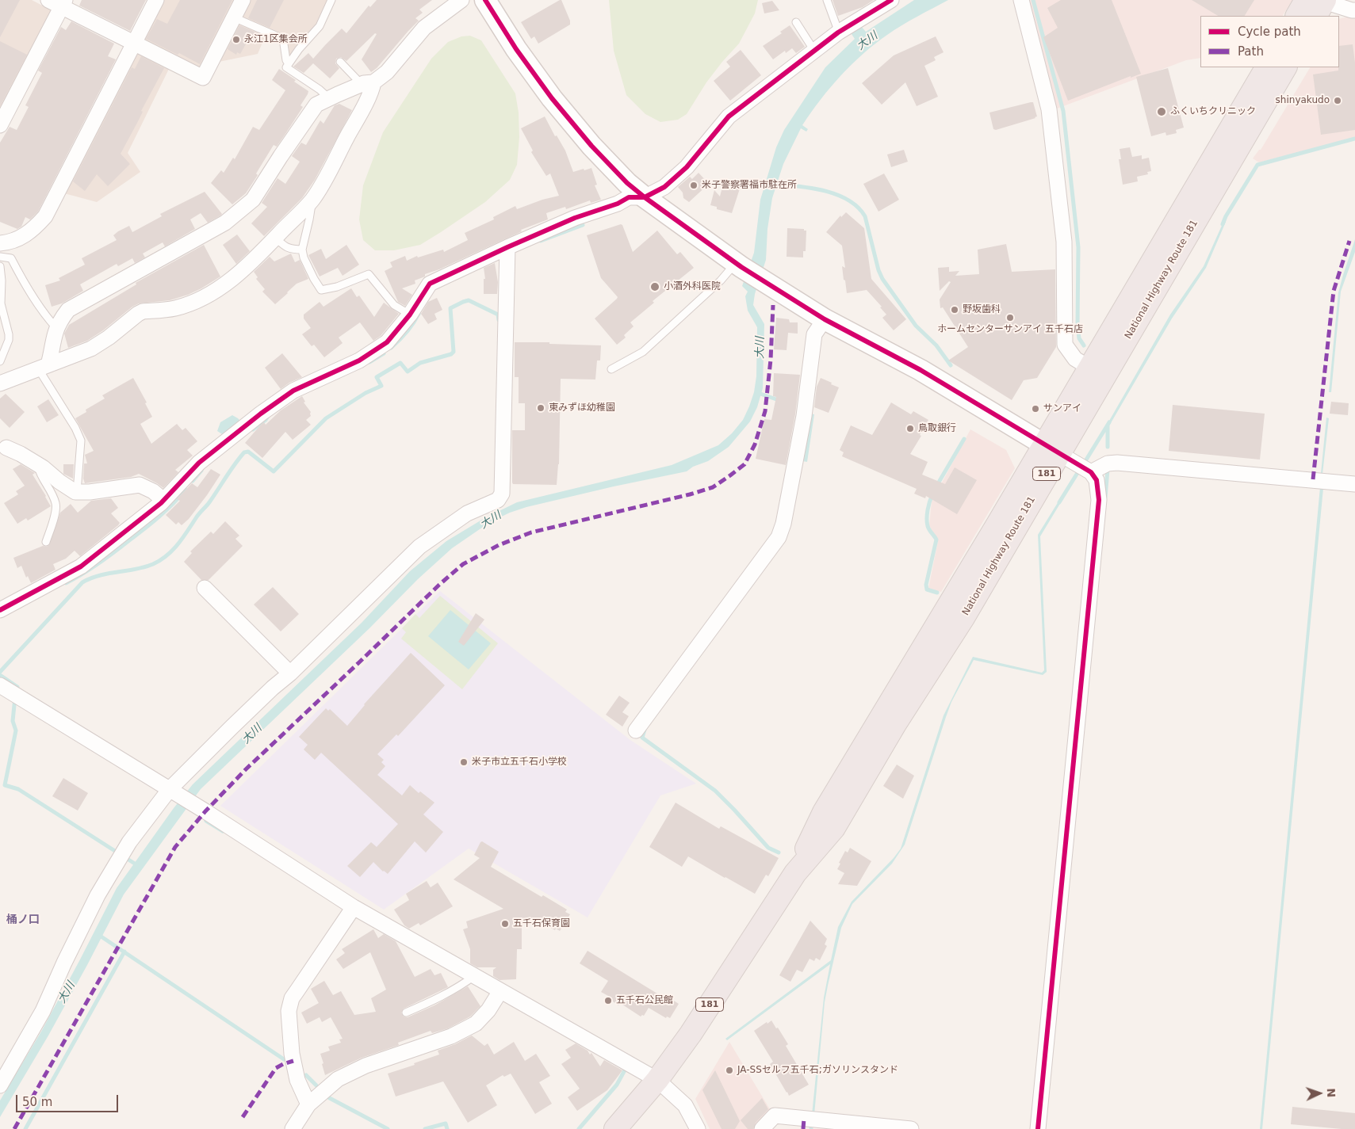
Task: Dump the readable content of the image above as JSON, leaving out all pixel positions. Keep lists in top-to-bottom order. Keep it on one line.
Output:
{"streets":{"highway":["National Highway Route 181","181"]},"districts":["桶ノ口"],"water":["大川"],"places":["永江1区集会所","shinyakudo","ふくいちクリニック","米子警察署福市駐在所","小酒外科医院","野坂歯科","ホームセンターサンアイ 五千石店","東みずほ幼稚園","サンアイ","鳥取銀行","米子市立五千石小学校","五千石保育園","五千石公民館","JA-SSセルフ五千石;ガソリンスタンド"],"legend":["Cycle path","Path"],"scale_bar":"50 m","north":"right"}
